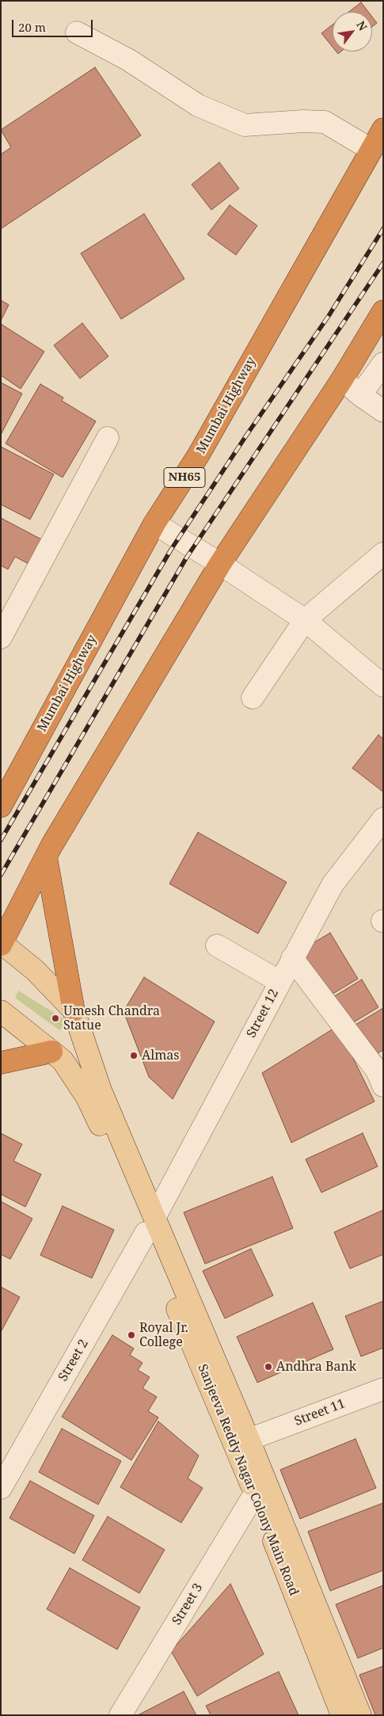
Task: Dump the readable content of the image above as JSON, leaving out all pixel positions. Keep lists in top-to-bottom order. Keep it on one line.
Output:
{"streets":{"highway":["Mumbai Highway","NH65"],"main road":["Sanjeeva Reddy Nagar Colony Main Road"],"street":["Street 12","Street 2","Street 11","Street 3"]},"crossings":[["Street 12","Street 2"],["Street 12","Sanjeeva Reddy Nagar Colony Main Road"],["Street 2","Sanjeeva Reddy Nagar Colony Main Road"],["Street 11","Sanjeeva Reddy Nagar Colony Main Road"],["Sanjeeva Reddy Nagar Colony Main Road","Street 3"]],"places":["Umesh Chandra Statue","Almas","Royal Jr. College","Andhra Bank"],"scale_bar":"20 m","north":"top right"}
